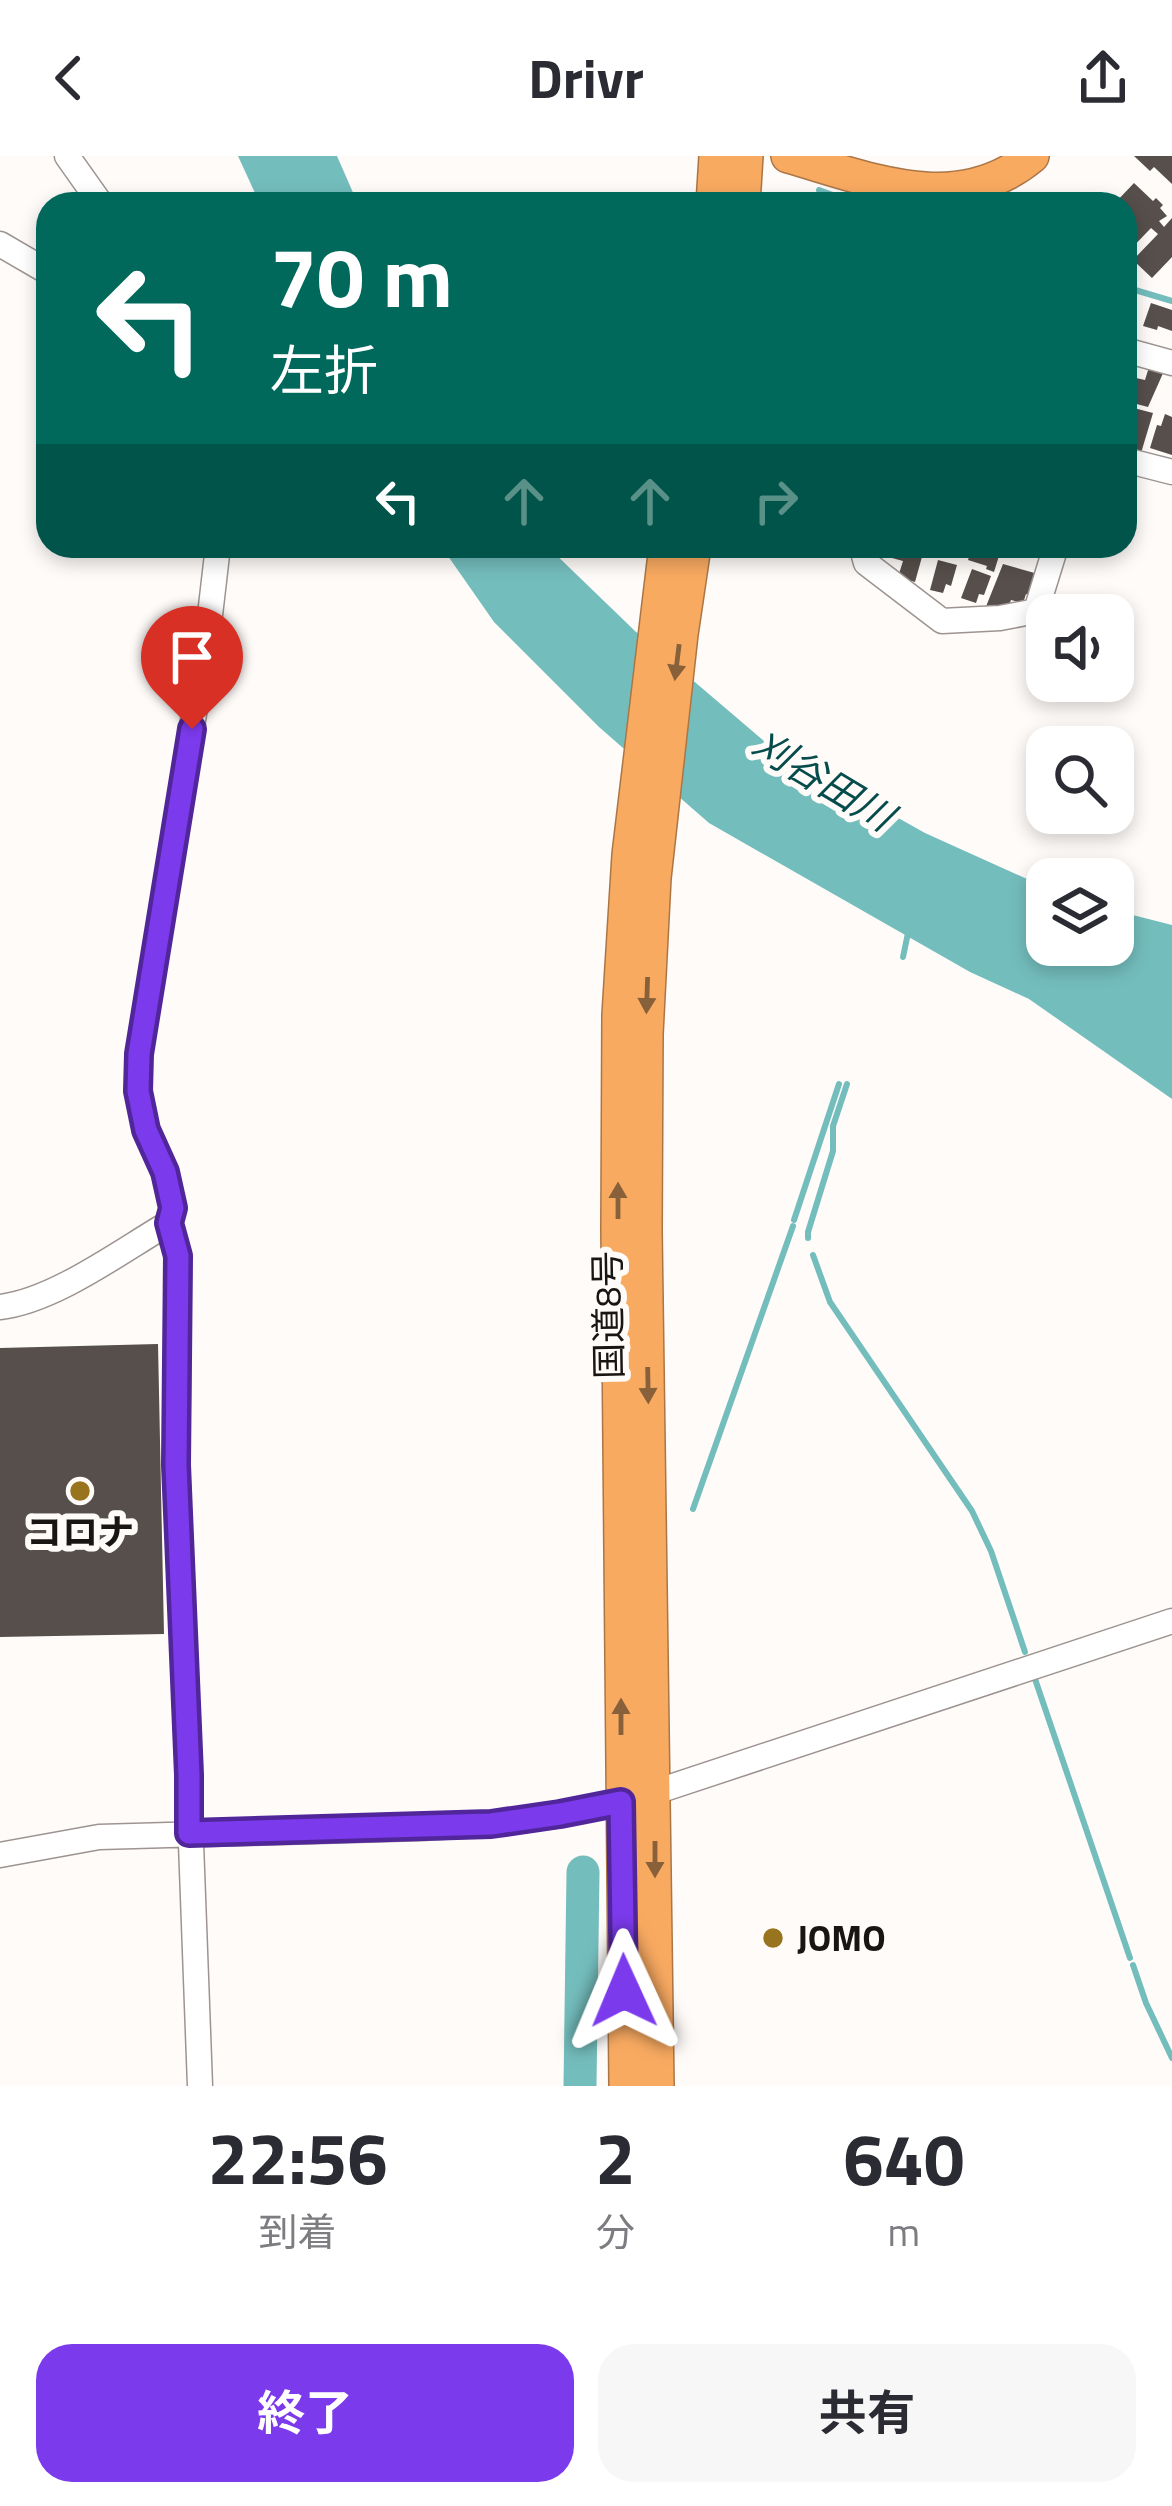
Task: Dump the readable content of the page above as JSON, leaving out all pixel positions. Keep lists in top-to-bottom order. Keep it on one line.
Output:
{"streets":{"highway":["国道8号"]},"water":["刈谷田川"],"places":["コロナ","JOMO"],"page":{"header":"Drivr","turn":["70 m","左折"],"eta":["22:56","到着","2","分","640","m"],"buttons":["終了","共有"]}}
